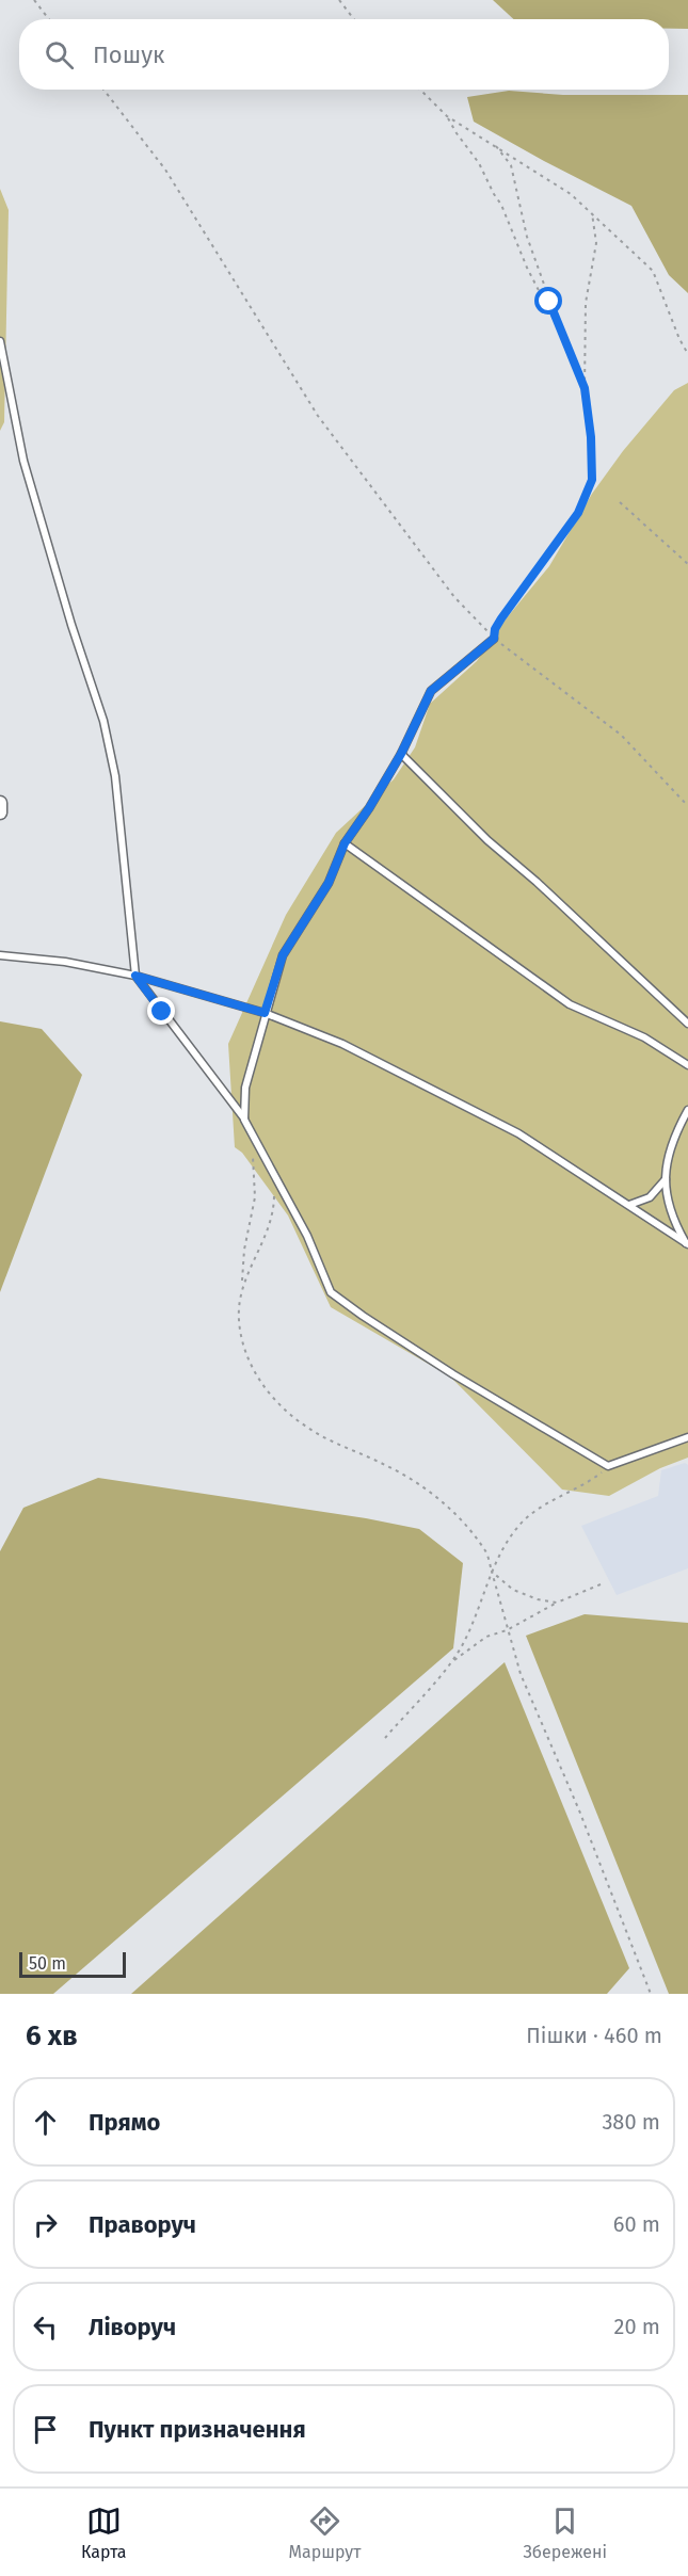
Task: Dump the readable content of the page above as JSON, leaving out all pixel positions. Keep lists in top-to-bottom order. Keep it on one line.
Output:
{"scale_bar":"50 m","page":{"search":"Пошук","scale":"50 m","heading":["6 хв","Пішки · 460 m"],"list":[["Прямо","380 m"],["Праворуч","60 m"],["Ліворуч","20 m"],"Пункт призначення"],"nav":["Карта","Маршрут","Збережені"]}}
